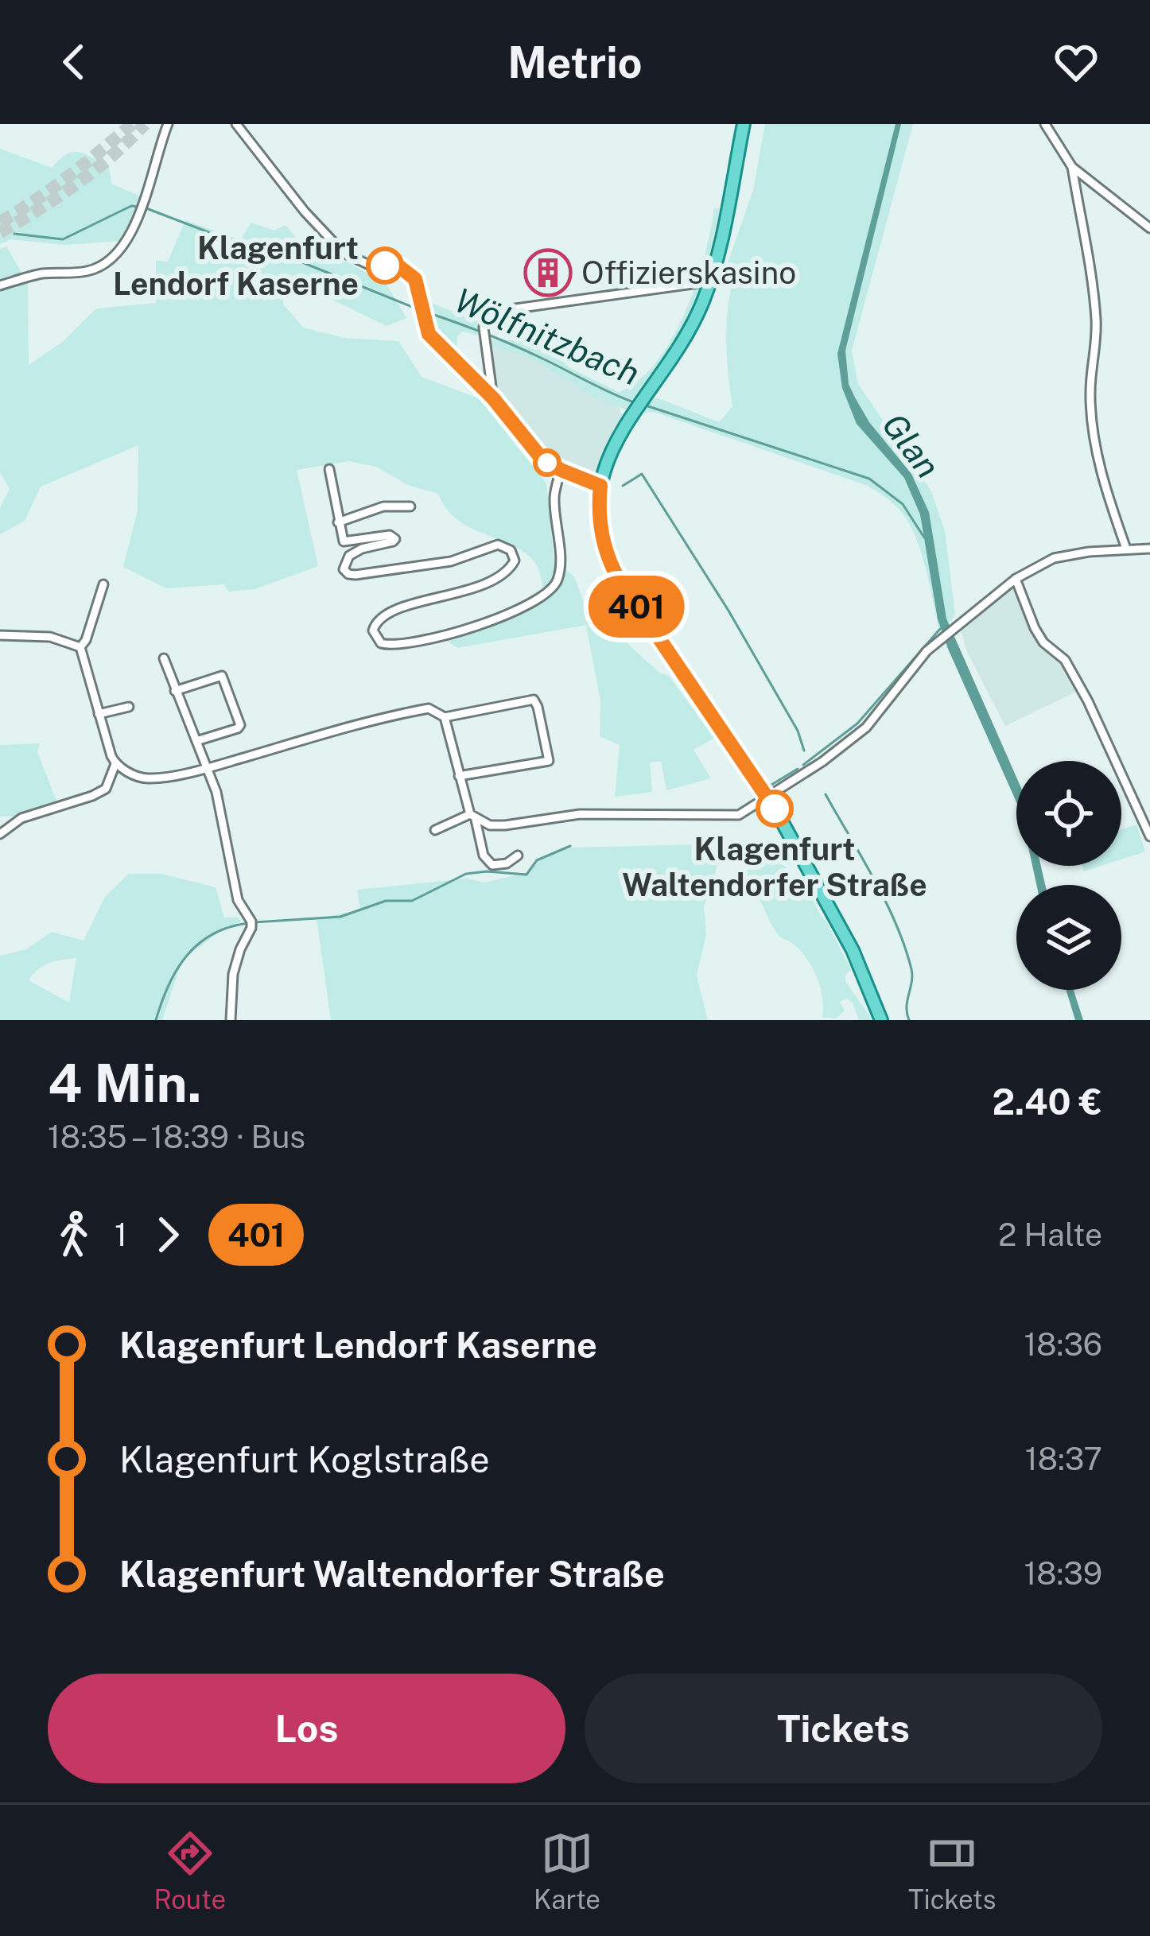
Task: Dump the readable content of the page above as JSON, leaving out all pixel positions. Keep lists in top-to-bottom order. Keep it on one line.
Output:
{"water":["Wölfnitzbach","Glan"],"places":{"other":["Klagenfurt Lendorf Kaserne","Klagenfurt Waltendorfer Straße"],"building":["Offizierskasino"]},"lines":["bus line 401"],"page":{"header":"Metrio","on_map":"401","heading":["4 Min.","18:35 – 18:39 · Bus","2.40 €"],"legs":["1","401","2 Halte"],"list":[{"name":"Klagenfurt Lendorf Kaserne","value":"18:36"},{"name":"Klagenfurt Koglstraße","value":"18:37"},{"name":"Klagenfurt Waltendorfer Straße","value":"18:39"}],"buttons":["Los","Tickets"],"tabs":["Route","Karte","Tickets"]}}
